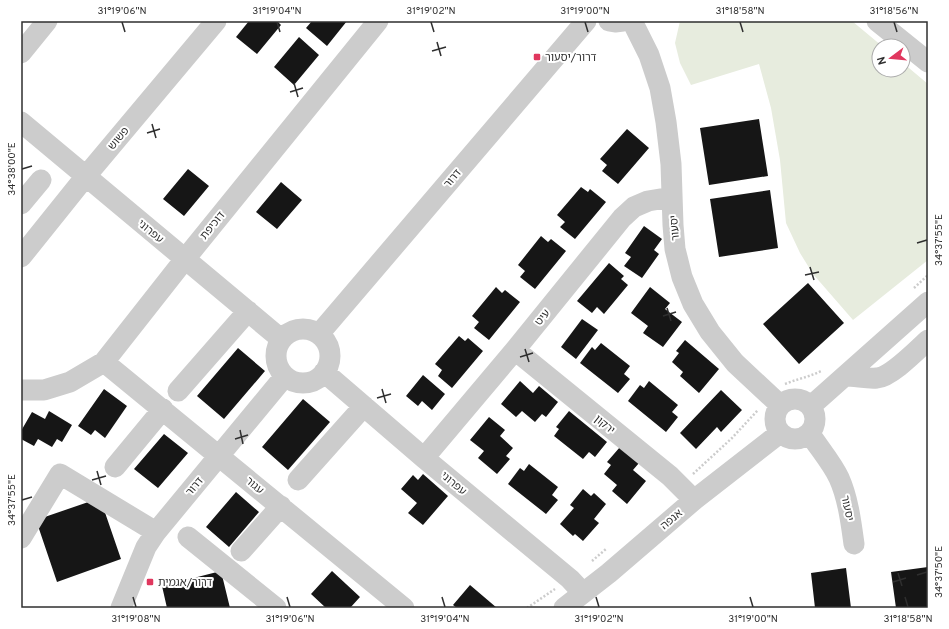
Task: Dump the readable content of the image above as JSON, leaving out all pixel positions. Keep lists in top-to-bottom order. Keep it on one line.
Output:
{"streets":{"street":["פשוש","דרור","דוכיפת","יסעור","עפרוני","עיט","ירקון","עגור","אנפה"]},"crossings":[["פשוש","עפרוני"],["דרור","עפרוני"],["דרור","עגור"],["דוכיפת","עפרוני"],["דוכיפת","עגור"],["יסעור","עיט"],["יסעור","אנפה"],["עפרוני","עיט"],["עפרוני","אנפה"],["עיט","ירקון"],["ירקון","אנפה"]],"places":{"transit":["דרור/יסעור","דרור/אגמית"]},"north":"left","coordinates":["31°19'06\"N","31°19'04\"N","31°19'02\"N","31°19'00\"N","31°18'58\"N","31°18'56\"N","34°38'00\"E","34°37'55\"E","34°37'50\"E","31°19'08\"N"]}
